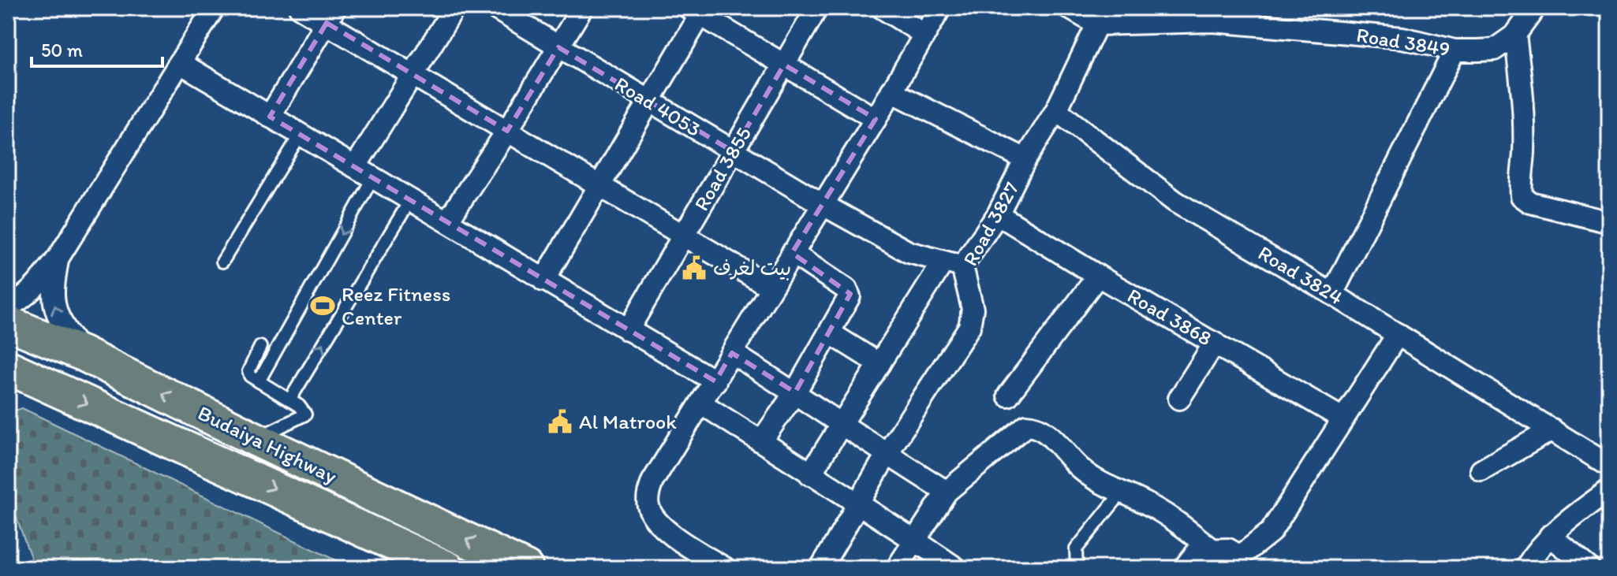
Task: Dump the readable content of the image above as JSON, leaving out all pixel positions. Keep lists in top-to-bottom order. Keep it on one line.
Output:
{"streets":{"main road":["Budaiya Highway"],"street":["Road 3849","Road 4053","Road 3855","Road 3827","Road 3824","Road 3868"]},"crossings":[["Road 3849","Road 3827"],["Road 4053","Road 3855"],["Road 4053","Road 3827"],["Road 3827","Road 3824"],["Road 3827","Road 3868"]],"places":{"public building":["بيت لغرف","Al Matrook"],"sports":["Reez Fitness Center"]},"scale_bar":"50 m"}
